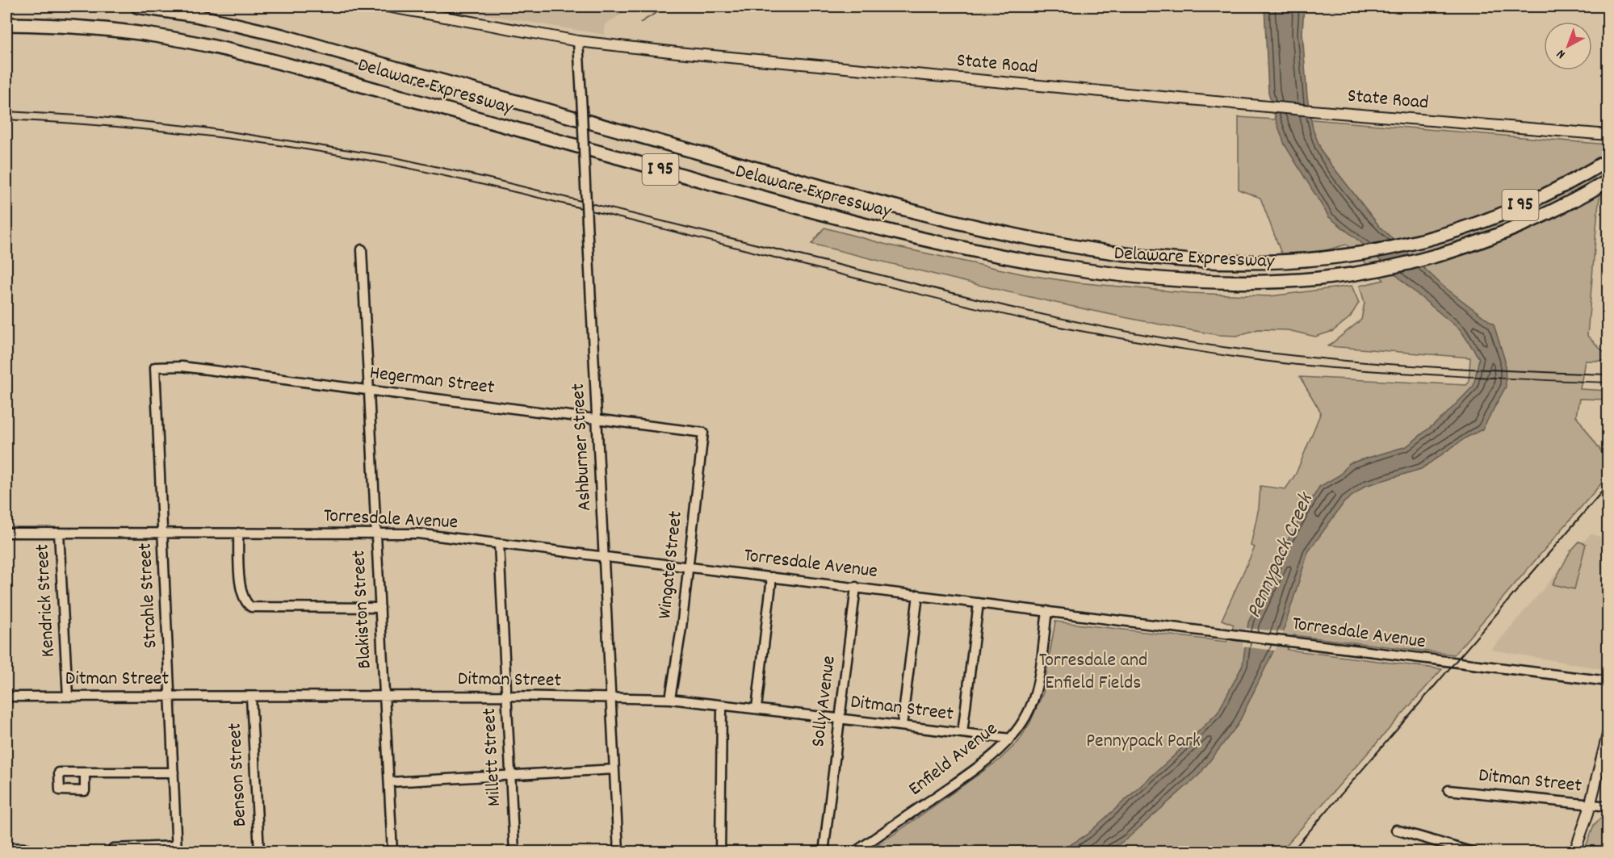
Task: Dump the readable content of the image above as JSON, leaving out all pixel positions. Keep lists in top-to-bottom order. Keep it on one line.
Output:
{"streets":{"highway":["Delaware Expressway","I 95"],"main road":["State Road"],"street":["Hegerman Street","Ashburner Street","Torresdale Avenue","Wingate Street","Strahle Street","Kendrick Street","Blakiston Street","Ditman Street","Solly Avenue","Millett Street","Enfield Avenue","Benson Street"]},"crossings":[["State Road","Ashburner Street"],["Hegerman Street","Ashburner Street"],["Hegerman Street","Wingate Street"],["Hegerman Street","Strahle Street"],["Hegerman Street","Blakiston Street"],["Ashburner Street","Torresdale Avenue"],["Ashburner Street","Ditman Street"],["Torresdale Avenue","Wingate Street"],["Torresdale Avenue","Strahle Street"],["Torresdale Avenue","Kendrick Street"],["Torresdale Avenue","Blakiston Street"],["Torresdale Avenue","Solly Avenue"],["Torresdale Avenue","Millett Street"],["Torresdale Avenue","Enfield Avenue"],["Wingate Street","Ditman Street"],["Strahle Street","Ditman Street"],["Kendrick Street","Ditman Street"],["Blakiston Street","Ditman Street"],["Ditman Street","Solly Avenue"],["Ditman Street","Millett Street"],["Ditman Street","Enfield Avenue"],["Ditman Street","Benson Street"]],"water":["Pennypack Creek"],"parks":["Torresdale and Enfield Fields","Pennypack Park"],"north":"bottom left"}
